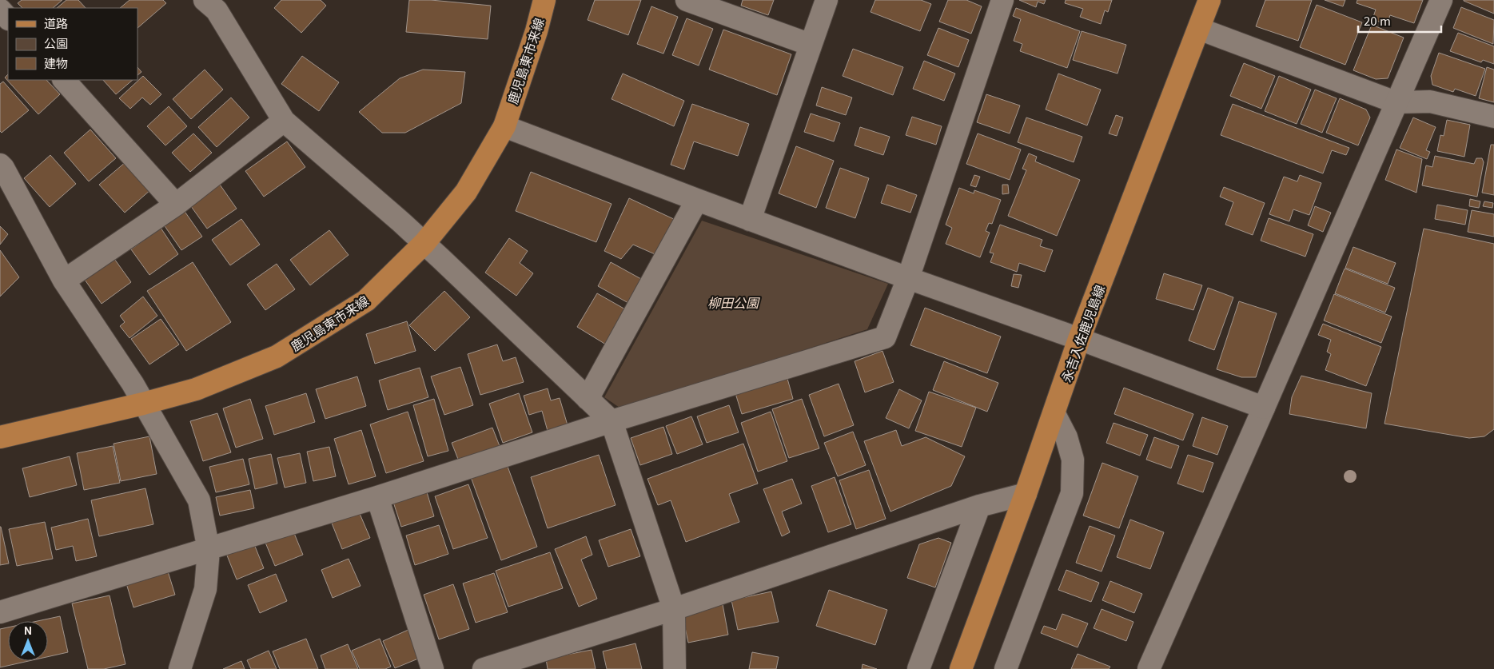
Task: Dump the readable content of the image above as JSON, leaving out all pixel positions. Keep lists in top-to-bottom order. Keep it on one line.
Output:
{"streets":{"main road":["鹿児島東市来線","永吉入佐鹿児島線"]},"parks":["柳田公園"],"legend":["道路","公園","建物"],"scale_bar":"20 m","north":"top"}
